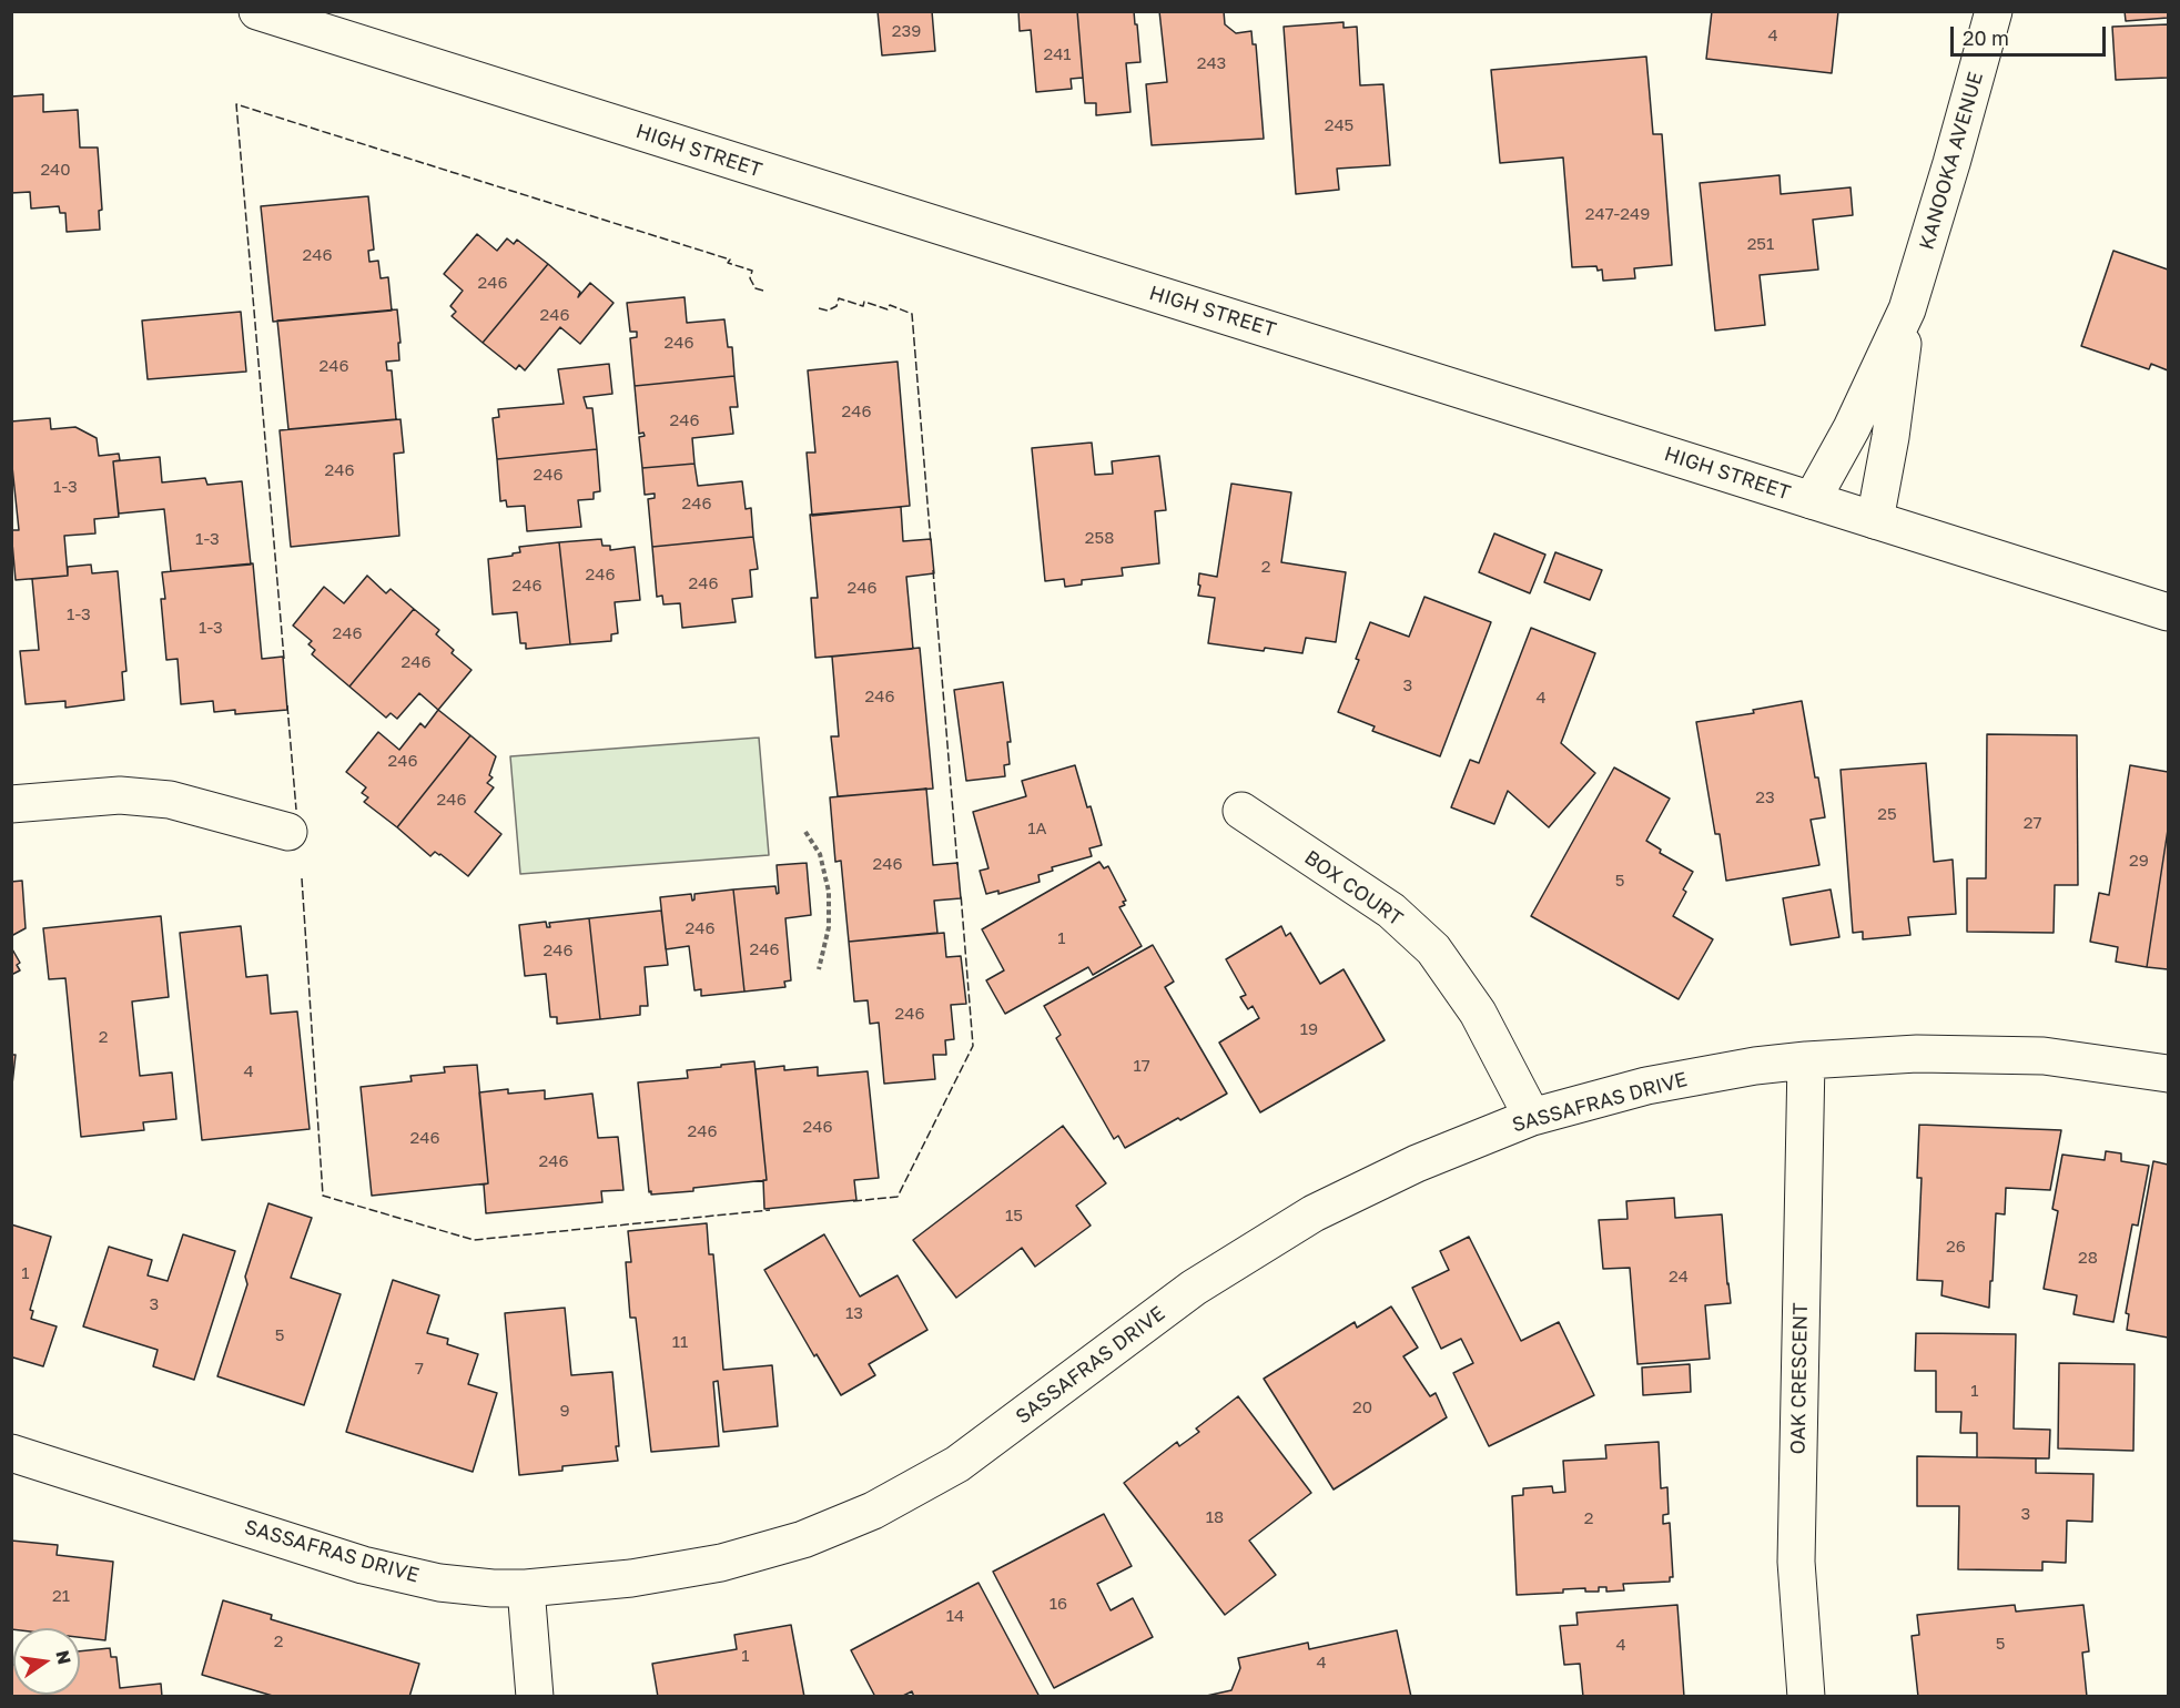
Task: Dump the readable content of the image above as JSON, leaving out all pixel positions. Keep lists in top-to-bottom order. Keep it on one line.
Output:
{"streets":{"street":["HIGH STREET","KANOOKA AVENUE","BOX COURT","SASSAFRAS DRIVE","OAK CRESCENT"]},"crossings":[["HIGH STREET","KANOOKA AVENUE"],["BOX COURT","SASSAFRAS DRIVE"],["SASSAFRAS DRIVE","OAK CRESCENT"]],"house_numbers":["239","4","241","243","245","240","247-249","251","246","246","246","246","246","246","246","246","246","1-3","246","258","1-3","2","246","246","246","246","1-3","1-3","246","246","3","246","4","246","23","246","25","27","1A","29","246","5","246","1","246","246","246","19","2","17","4","246","246","246","246","15","26","28","1","24","3","13","5","11","7","1","20","9","3","18","2","21","16","14","2","5","4","1","4"],"scale_bar":"20 m","north":"right"}
